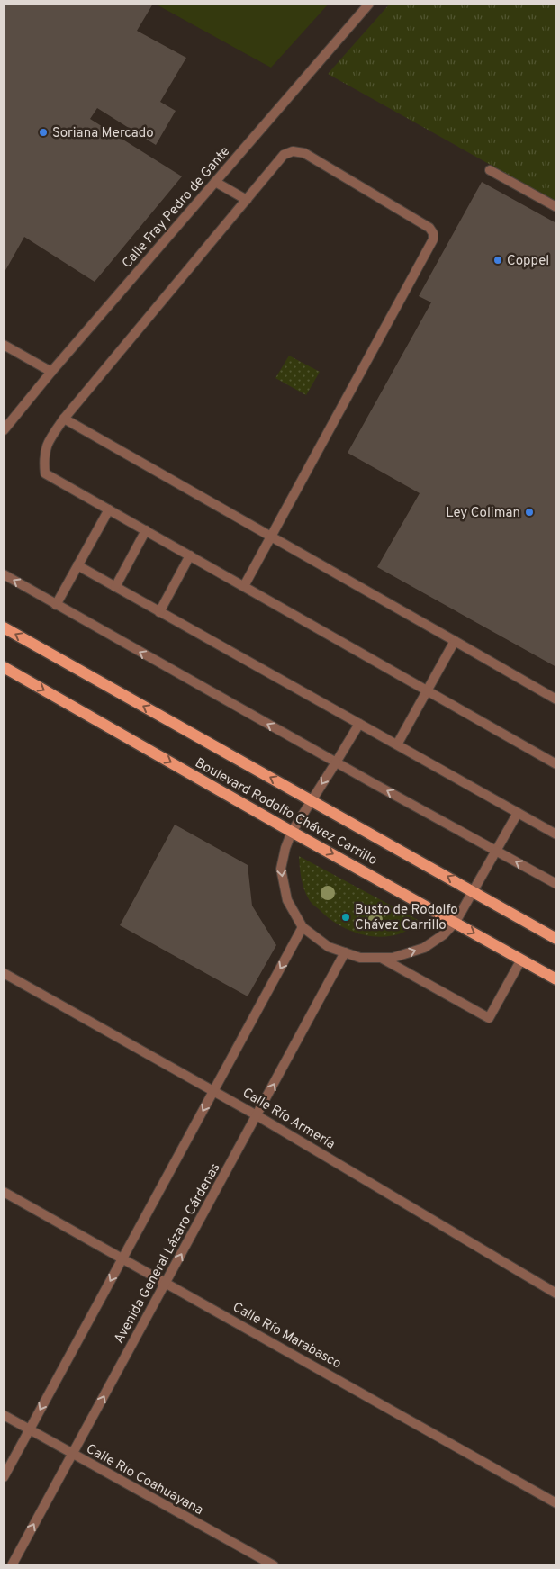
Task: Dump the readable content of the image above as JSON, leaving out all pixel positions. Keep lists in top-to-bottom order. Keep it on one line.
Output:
{"streets":{"main road":["Boulevard Rodolfo Chávez Carrillo"],"street":["Calle Fray Pedro de Gante","Calle Río Armería","Avenida General Lázaro Cárdenas","Calle Río Marabasco","Calle Río Coahuayana"]},"crossings":[["Calle Río Armería","Avenida General Lázaro Cárdenas"],["Avenida General Lázaro Cárdenas","Calle Río Marabasco"],["Avenida General Lázaro Cárdenas","Calle Río Coahuayana"]],"places":["Soriana Mercado","Coppel","Ley Coliman","Busto de Rodolfo Chávez Carrillo"]}
